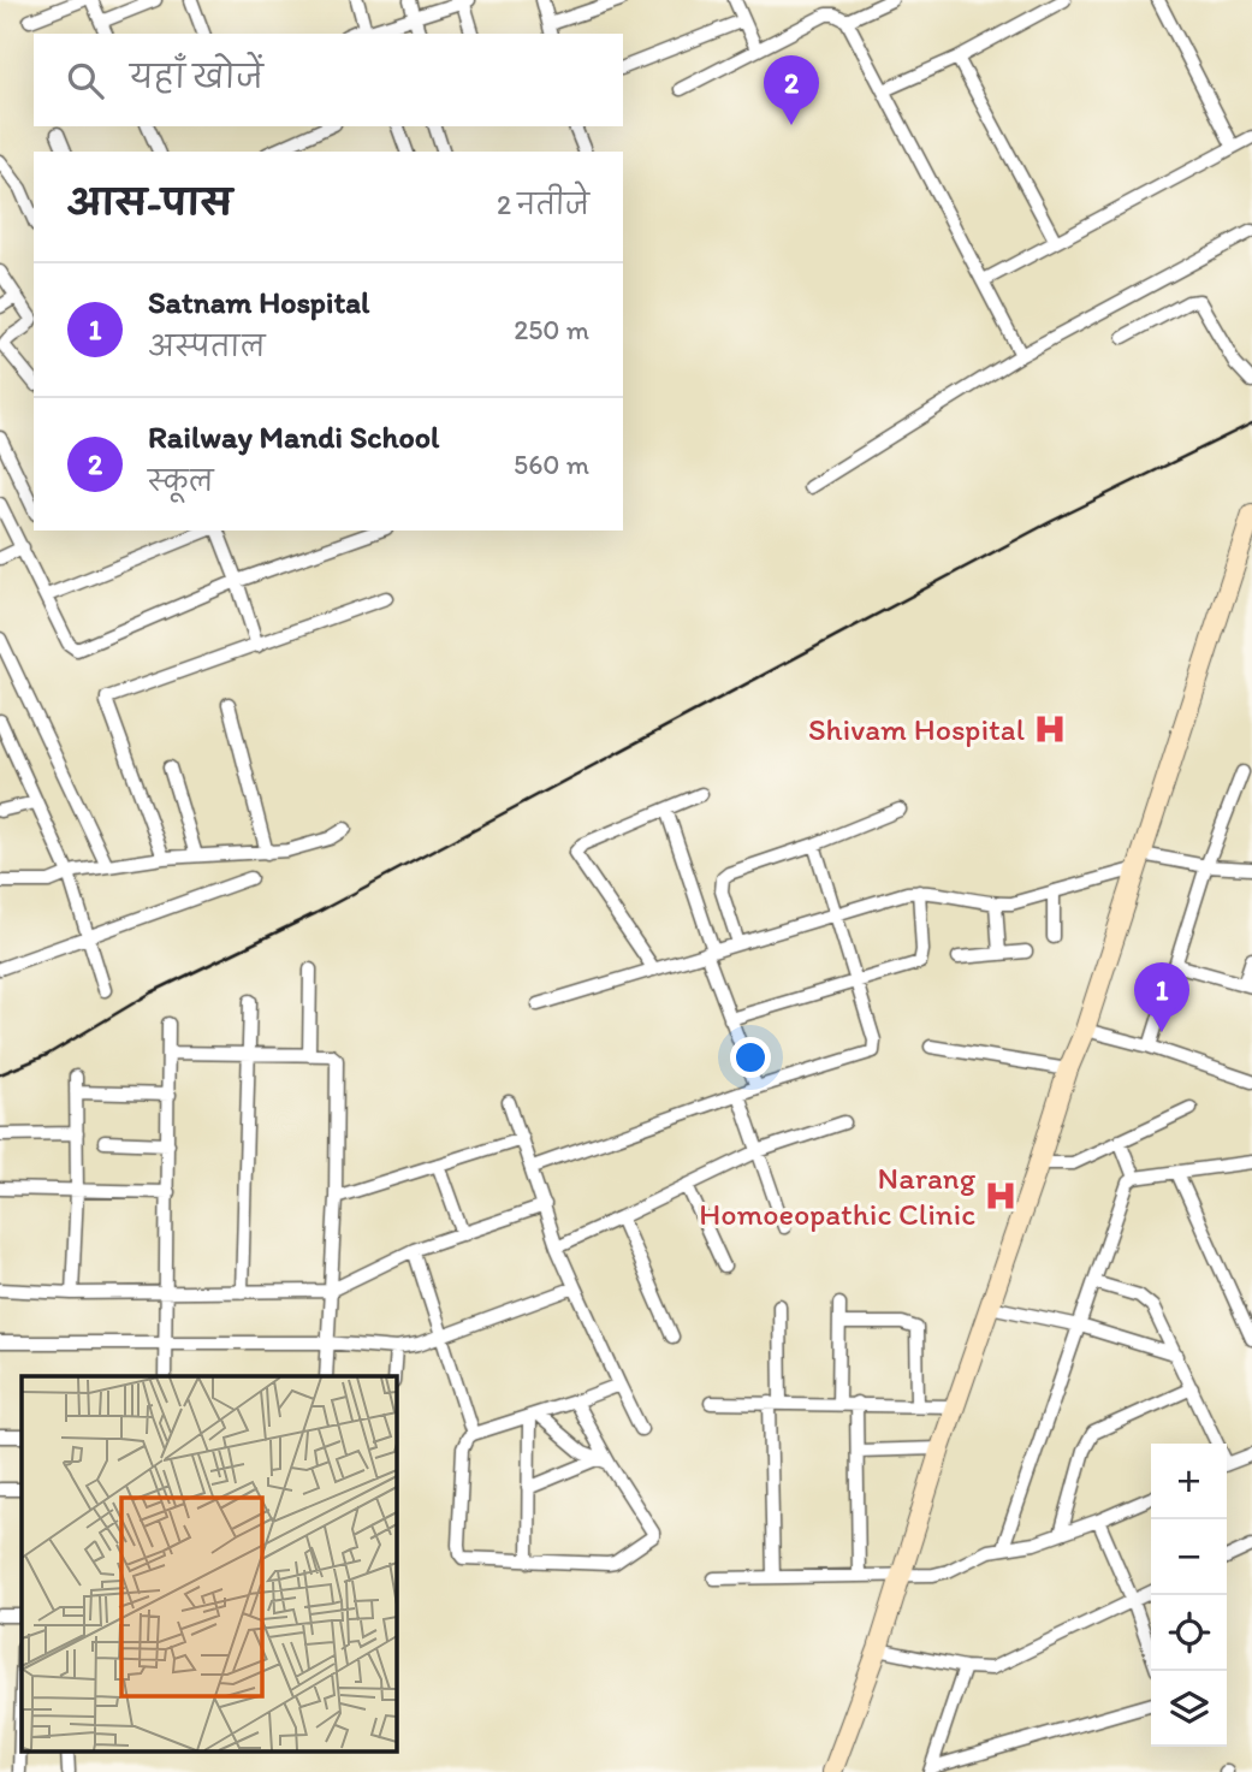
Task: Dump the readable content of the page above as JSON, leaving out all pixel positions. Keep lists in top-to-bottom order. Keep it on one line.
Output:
{"places":{"hospital":["Shivam Hospital","Narang Homoeopathic Clinic"]},"page":{"search":"यहाँ खोजें","pins":["2","1"],"heading":["आस-पास","2 नतीजे"],"list":[{"mark":"1","name":"Satnam Hospital","note":"अस्पताल","value":"250 m"},{"mark":"2","name":"Railway Mandi School","note":"स्कूल","value":"560 m"}],"map_buttons":["+","−"]}}
